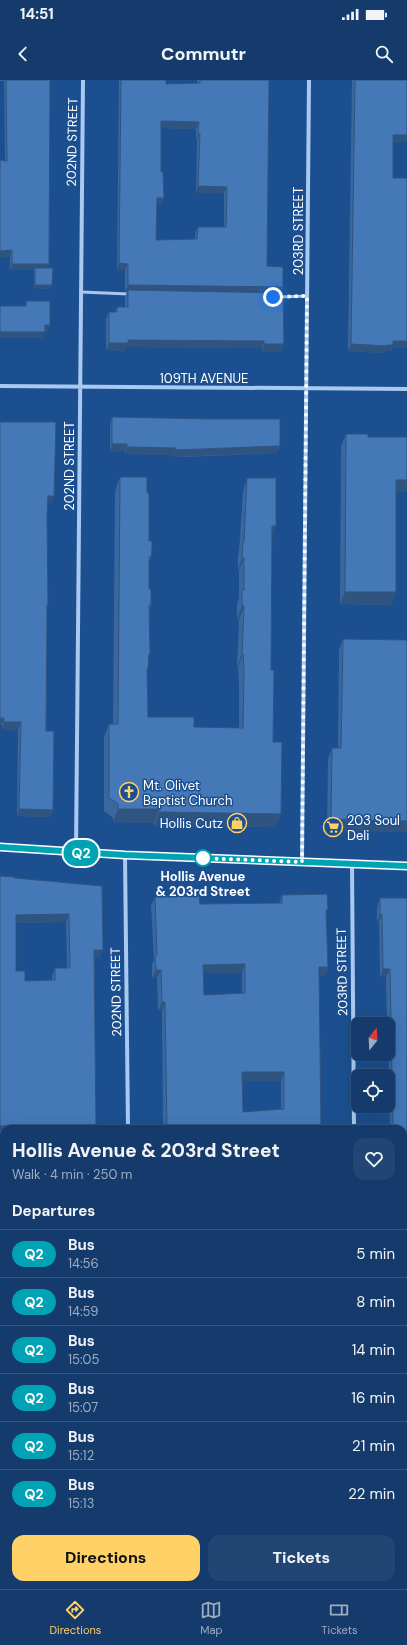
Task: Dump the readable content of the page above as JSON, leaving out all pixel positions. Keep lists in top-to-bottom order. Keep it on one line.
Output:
{"streets":{"street":["202ND STREET","203RD STREET","109TH AVENUE"]},"crossings":[["202ND STREET","109TH AVENUE"],["203RD STREET","109TH AVENUE"]],"places":{"church":["Mt. Olivet Baptist Church"],"shop":["Hollis Cutz"],"supermarket":["203 Soul Deli"],"other":["Hollis Avenue & 203rd Street"]},"lines":["bus line Q2"],"north":"top","page":{"status":"14:51","header":"Commutr","on_map":"Q2","heading":[["Hollis Avenue & 203rd Street","Walk · 4 min · 250 m"],"Departures"],"list":[{"mark":"Q2","name":"Bus","note":"14:56","value":"5 min"},{"mark":"Q2","name":"Bus","note":"14:59","value":"8 min"},{"mark":"Q2","name":"Bus","note":"15:05","value":"14 min"},{"mark":"Q2","name":"Bus","note":"15:07","value":"16 min"},{"mark":"Q2","name":"Bus","note":"15:12","value":"21 min"},{"mark":"Q2","name":"Bus","note":"15:13","value":"22 min"}],"buttons":["Directions","Tickets"],"tabs":["Directions","Map","Tickets"]}}
